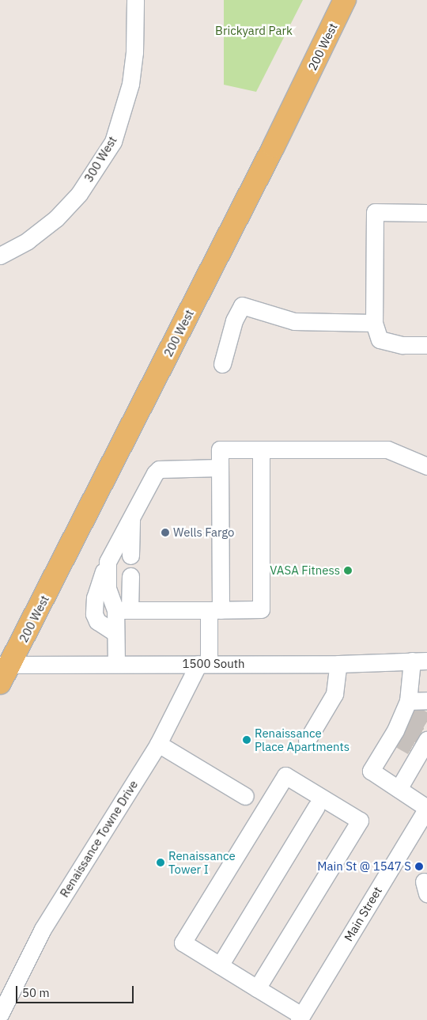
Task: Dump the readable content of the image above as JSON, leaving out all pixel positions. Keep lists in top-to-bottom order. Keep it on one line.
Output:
{"streets":{"main road":["200 West"],"street":["300 West","1500 South","Renaissance Towne Drive","Main Street"]},"crossings":[["200 West","1500 South"],["1500 South","Renaissance Towne Drive"]],"parks":["Brickyard Park"],"places":["Wells Fargo","VASA Fitness","Renaissance Place Apartments","Renaissance Tower I","Main St @ 1547 S"],"scale_bar":"50 m"}
